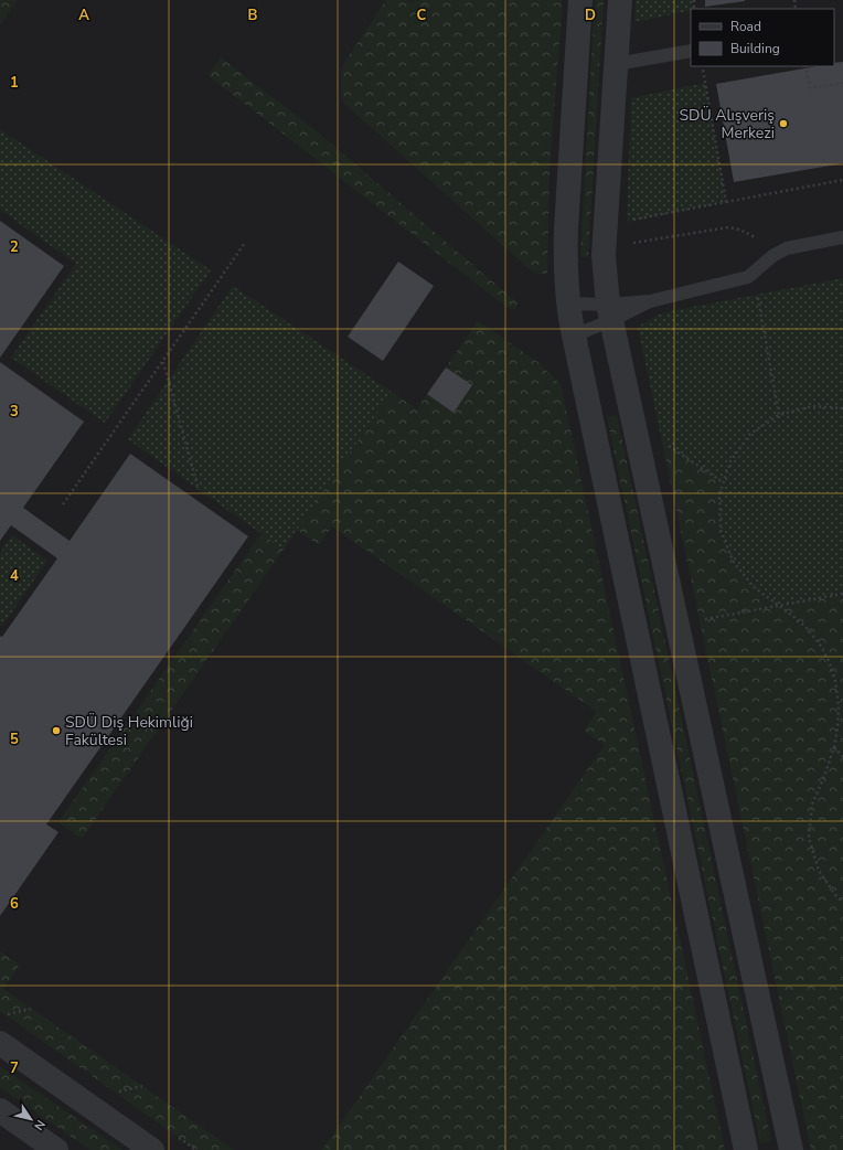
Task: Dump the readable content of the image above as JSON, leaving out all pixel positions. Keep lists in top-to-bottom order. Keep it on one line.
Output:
{"places":["SDÜ Alışveriş Merkezi","SDÜ Diş Hekimliği Fakültesi"],"legend":["Road","Building"],"north":"bottom right","grid":{"columns":["A","B","C","D"],"rows":["1","2","3","4","5","6","7"]}}
